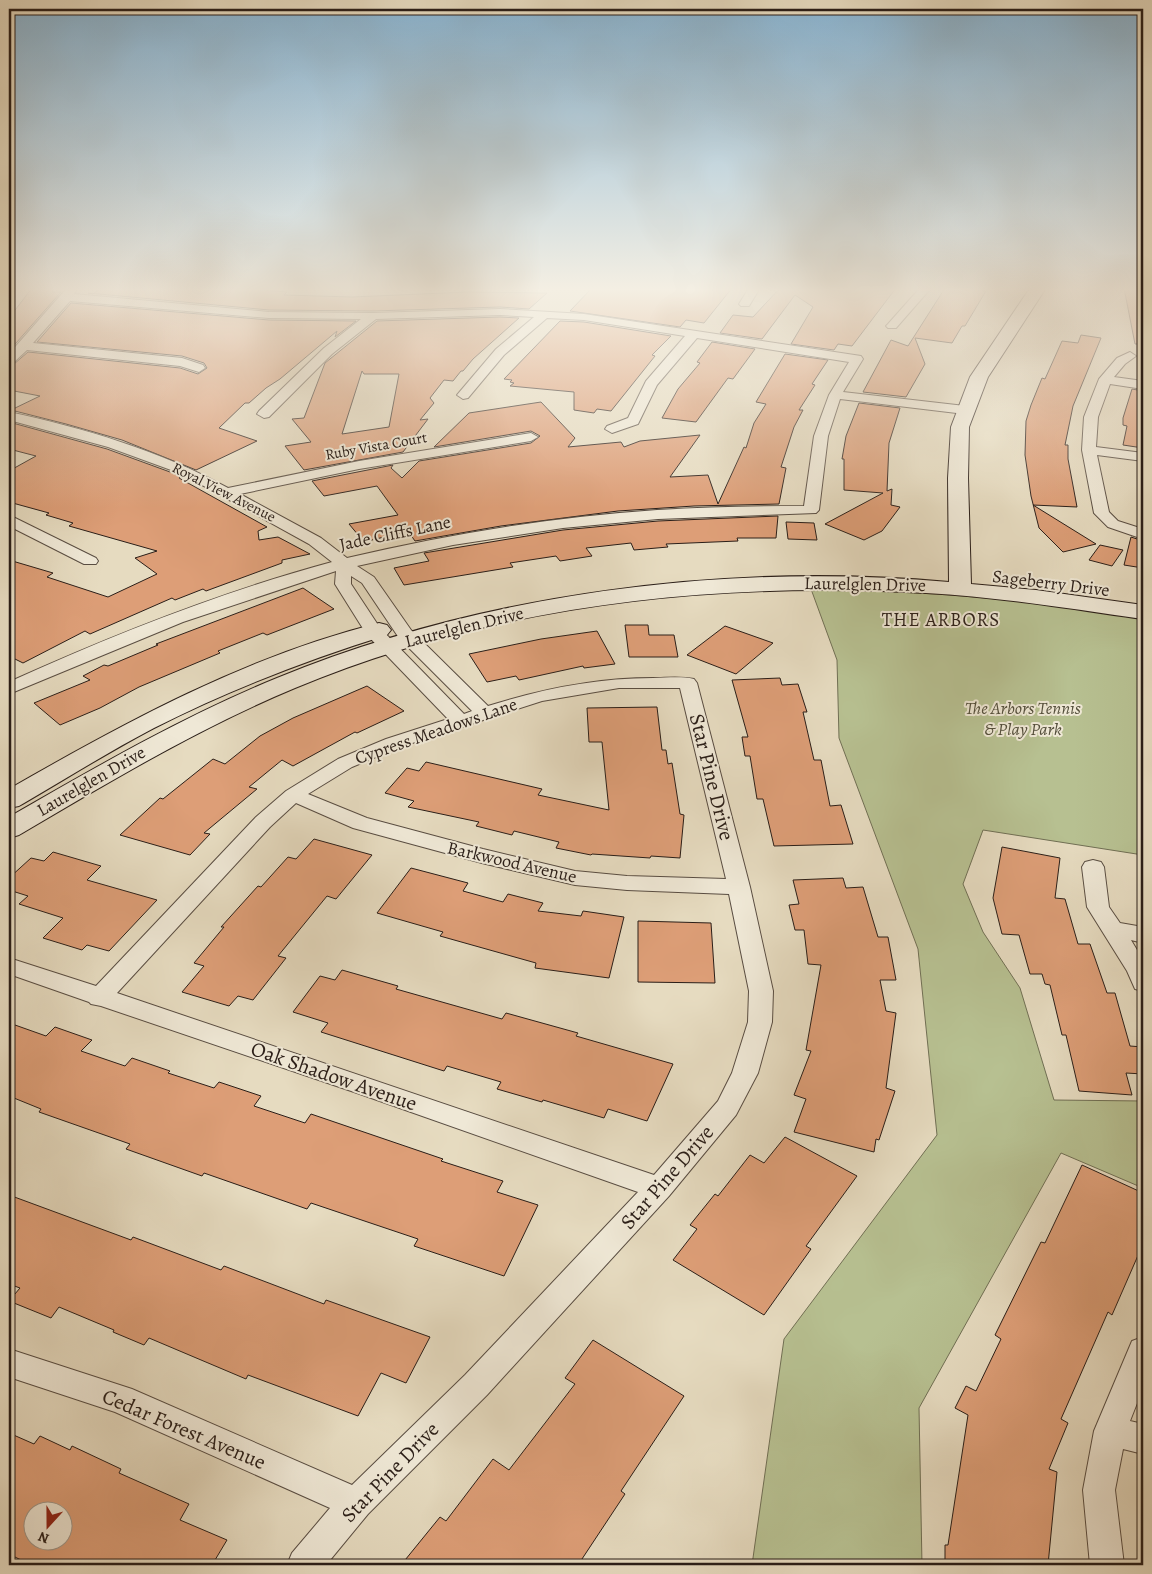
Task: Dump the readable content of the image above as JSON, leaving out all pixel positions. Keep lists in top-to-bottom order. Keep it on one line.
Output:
{"streets":{"street":["Ruby Vista Court","Royal View Avenue","Jade Cliffs Lane","Sageberry Drive","Laurelglen Drive","Cypress Meadows Lane","Star Pine Drive","Barkwood Avenue","Oak Shadow Avenue","Cedar Forest Avenue"]},"crossings":[["Ruby Vista Court","Royal View Avenue"],["Royal View Avenue","Jade Cliffs Lane"],["Royal View Avenue","Laurelglen Drive"],["Sageberry Drive","Laurelglen Drive"],["Cypress Meadows Lane","Star Pine Drive"],["Cypress Meadows Lane","Barkwood Avenue"],["Cypress Meadows Lane","Oak Shadow Avenue"],["Star Pine Drive","Barkwood Avenue"],["Star Pine Drive","Oak Shadow Avenue"],["Star Pine Drive","Cedar Forest Avenue"]],"districts":["THE ARBORS"],"parks":["The Arbors Tennis & Play Park"],"north":"bottom"}
